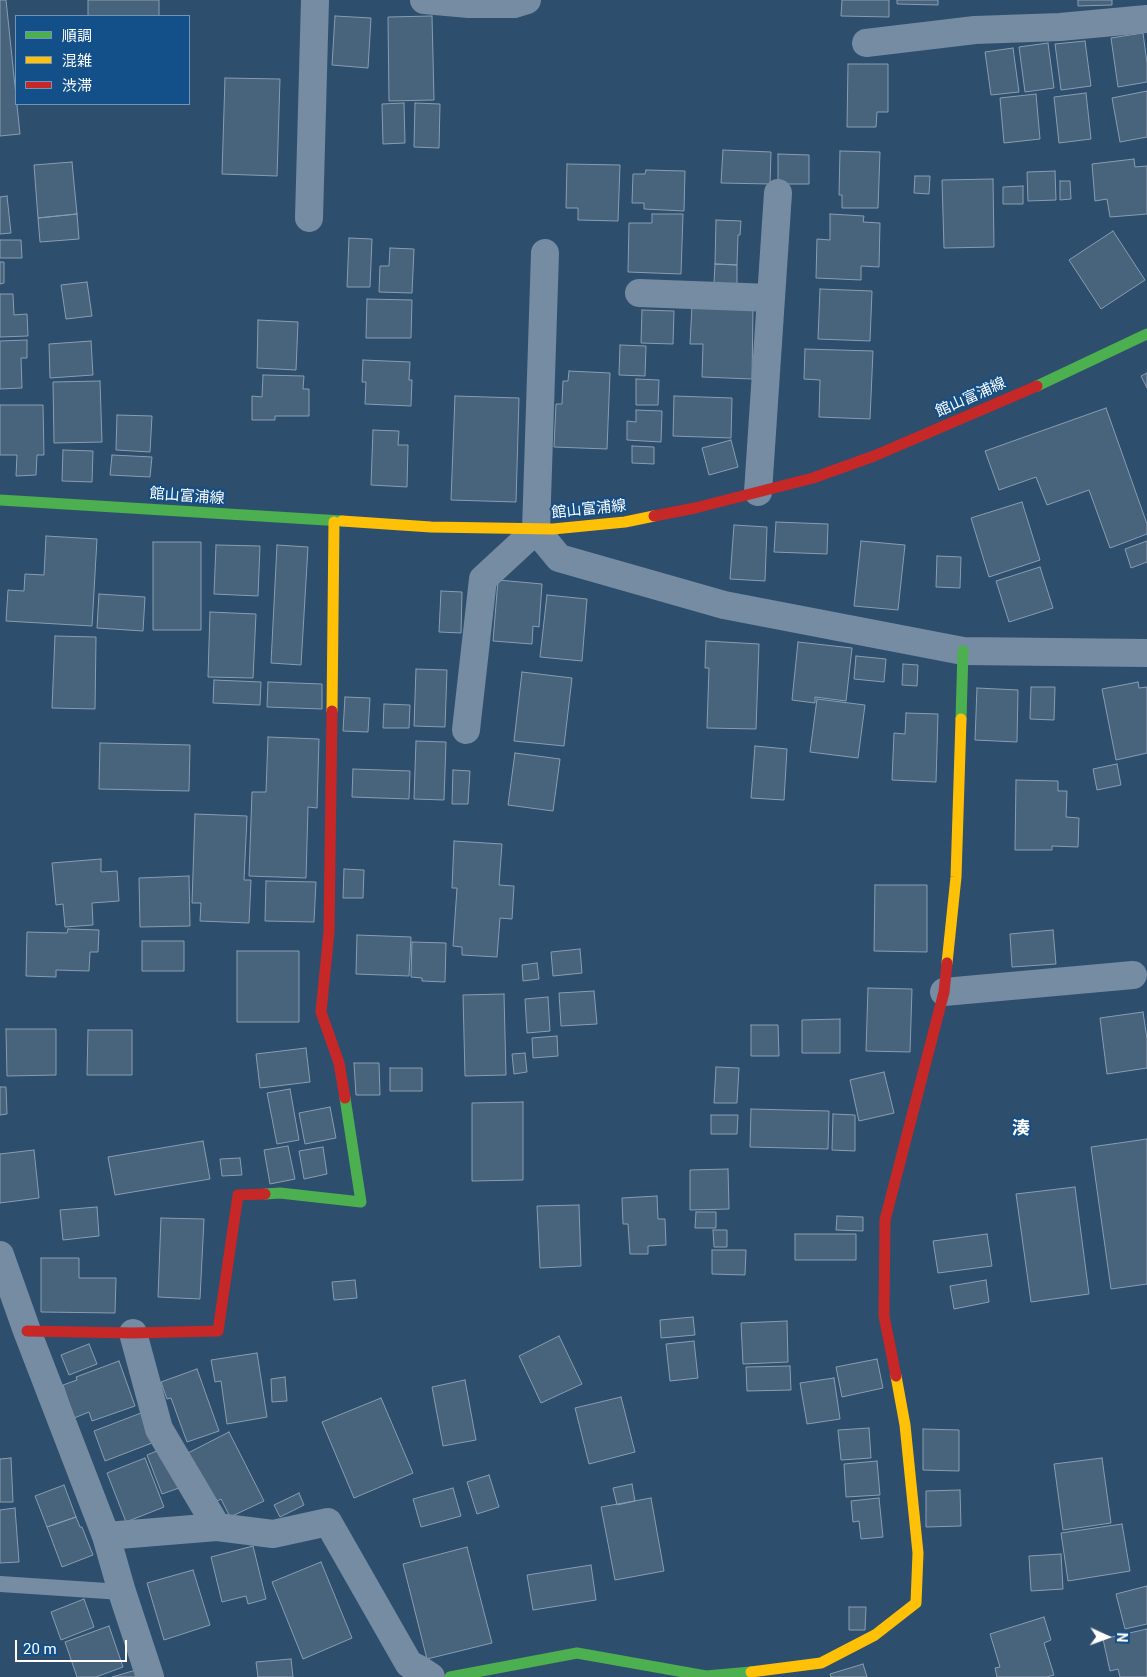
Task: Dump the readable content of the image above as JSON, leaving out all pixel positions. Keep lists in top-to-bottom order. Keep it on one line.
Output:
{"streets":{"street":["館山富浦線"]},"districts":["湊"],"legend":["順調","混雑","渋滞"],"scale_bar":"20 m","north":"right"}
